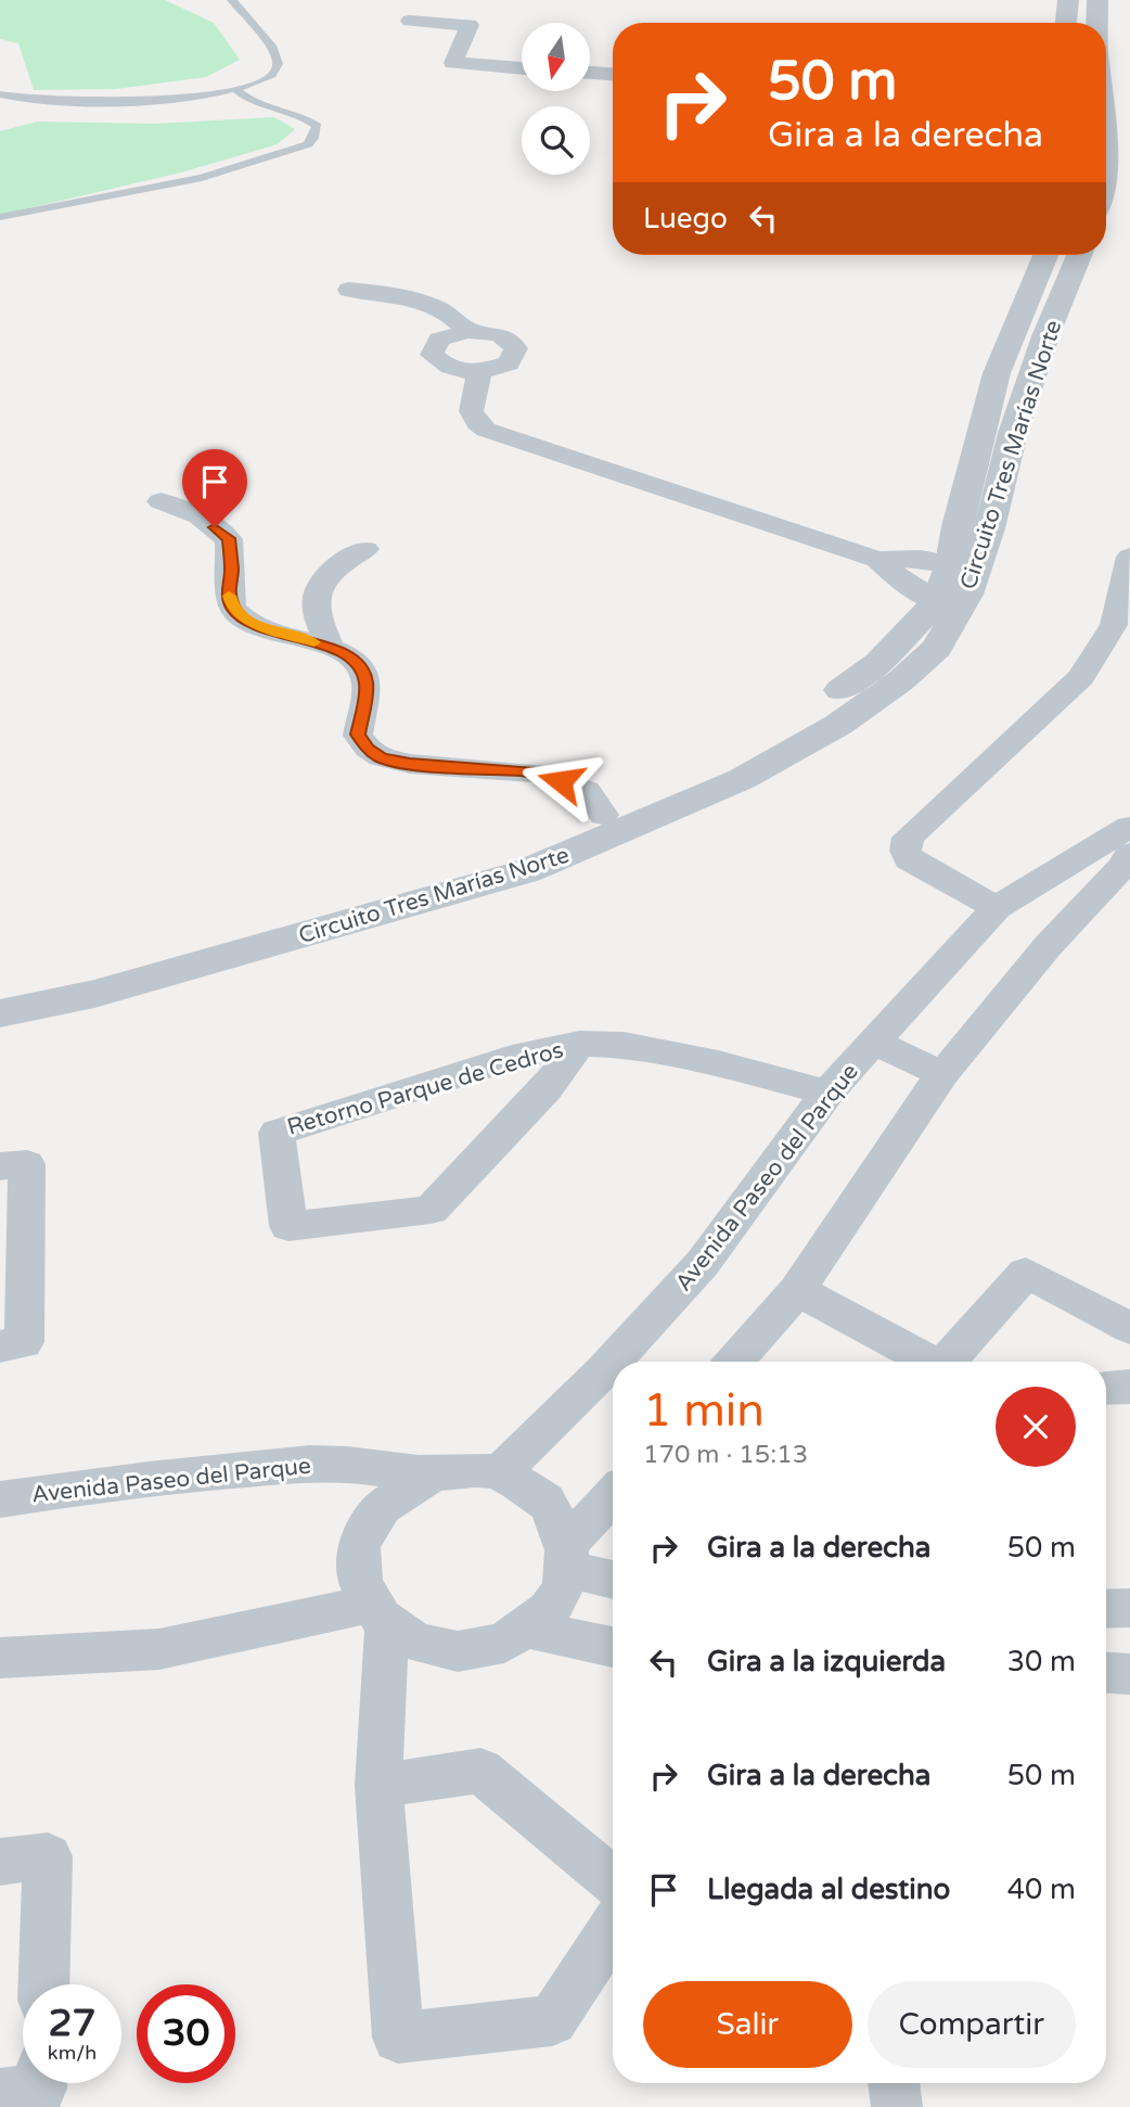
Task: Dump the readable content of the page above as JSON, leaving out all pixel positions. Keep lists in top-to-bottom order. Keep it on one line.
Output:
{"streets":{"street":["Circuito Tres Marías Norte","Retorno Parque de Cedros","Avenida Paseo del Parque"]},"crossings":[["Retorno Parque de Cedros","Avenida Paseo del Parque"]],"north":"bottom","page":{"turn":["50 m","Gira a la derecha"],"then":"Luego","heading":["1 min","170 m · 15:13"],"list":[{"name":"Gira a la derecha","value":"50 m"},{"name":"Gira a la izquierda","value":"30 m"},{"name":"Gira a la derecha","value":"50 m"},{"name":"Llegada al destino","value":"40 m"}],"buttons":["Salir","Compartir"],"speed":"27 km/h","limit":"30"}}
